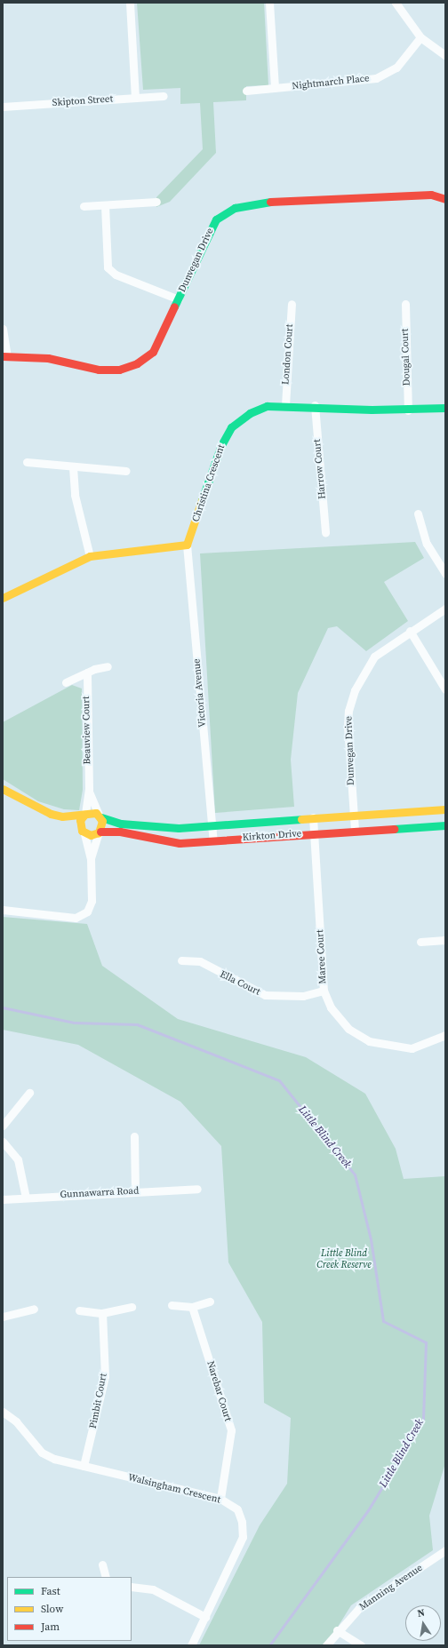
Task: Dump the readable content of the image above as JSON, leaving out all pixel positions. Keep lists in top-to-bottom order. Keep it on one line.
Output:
{"streets":{"street":["Nightmarch Place","Skipton Street","Dunvegan Drive","London Court","Dougal Court","Harrow Court","Christina Crescent","Victoria Avenue","Beauview Court","Kirkton Drive","Maree Court","Ella Court","Gunnawarra Road","Narebar Court","Pimbit Court","Walsingham Crescent","Manning Avenue"]},"crossings":[["Dunvegan Drive","Kirkton Drive"],["London Court","Christina Crescent"],["Dougal Court","Christina Crescent"],["Harrow Court","Christina Crescent"],["Christina Crescent","Victoria Avenue"],["Victoria Avenue","Kirkton Drive"],["Beauview Court","Kirkton Drive"],["Kirkton Drive","Maree Court"],["Maree Court","Ella Court"],["Narebar Court","Walsingham Crescent"],["Pimbit Court","Walsingham Crescent"]],"water":["Little Blind Creek"],"parks":["Little Blind Creek Reserve"],"legend":["Fast","Slow","Jam"],"north":"top"}
